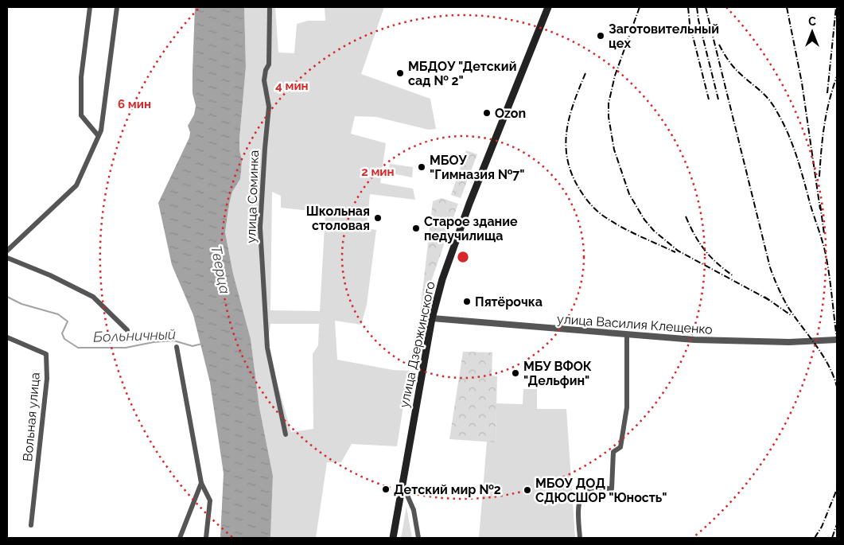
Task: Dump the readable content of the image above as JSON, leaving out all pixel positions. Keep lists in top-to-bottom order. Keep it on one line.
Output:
{"streets":{"main road":["улица Дзержинского"],"street":["улица Соминка","улица Василия Клещенко","Вольная улица"]},"crossings":[["улица Василия Клещенко","улица Дзержинского"]],"water":["Тверца","Больничный"],"places":["Заготовительный цех","МБДОУ \"Детский сад № 2\"","Ozon","МБОУ \"Гимназия №7\"","Школьная столовая","Старое здание педучилища","Пятёрочка","МБУ ВФОК \"Дельфин\"","Детский мир №2","МБОУ ДОД СДЮСШОР \"Юность\""],"north":"top","rings":["4 мин","6 мин","2 мин"]}
